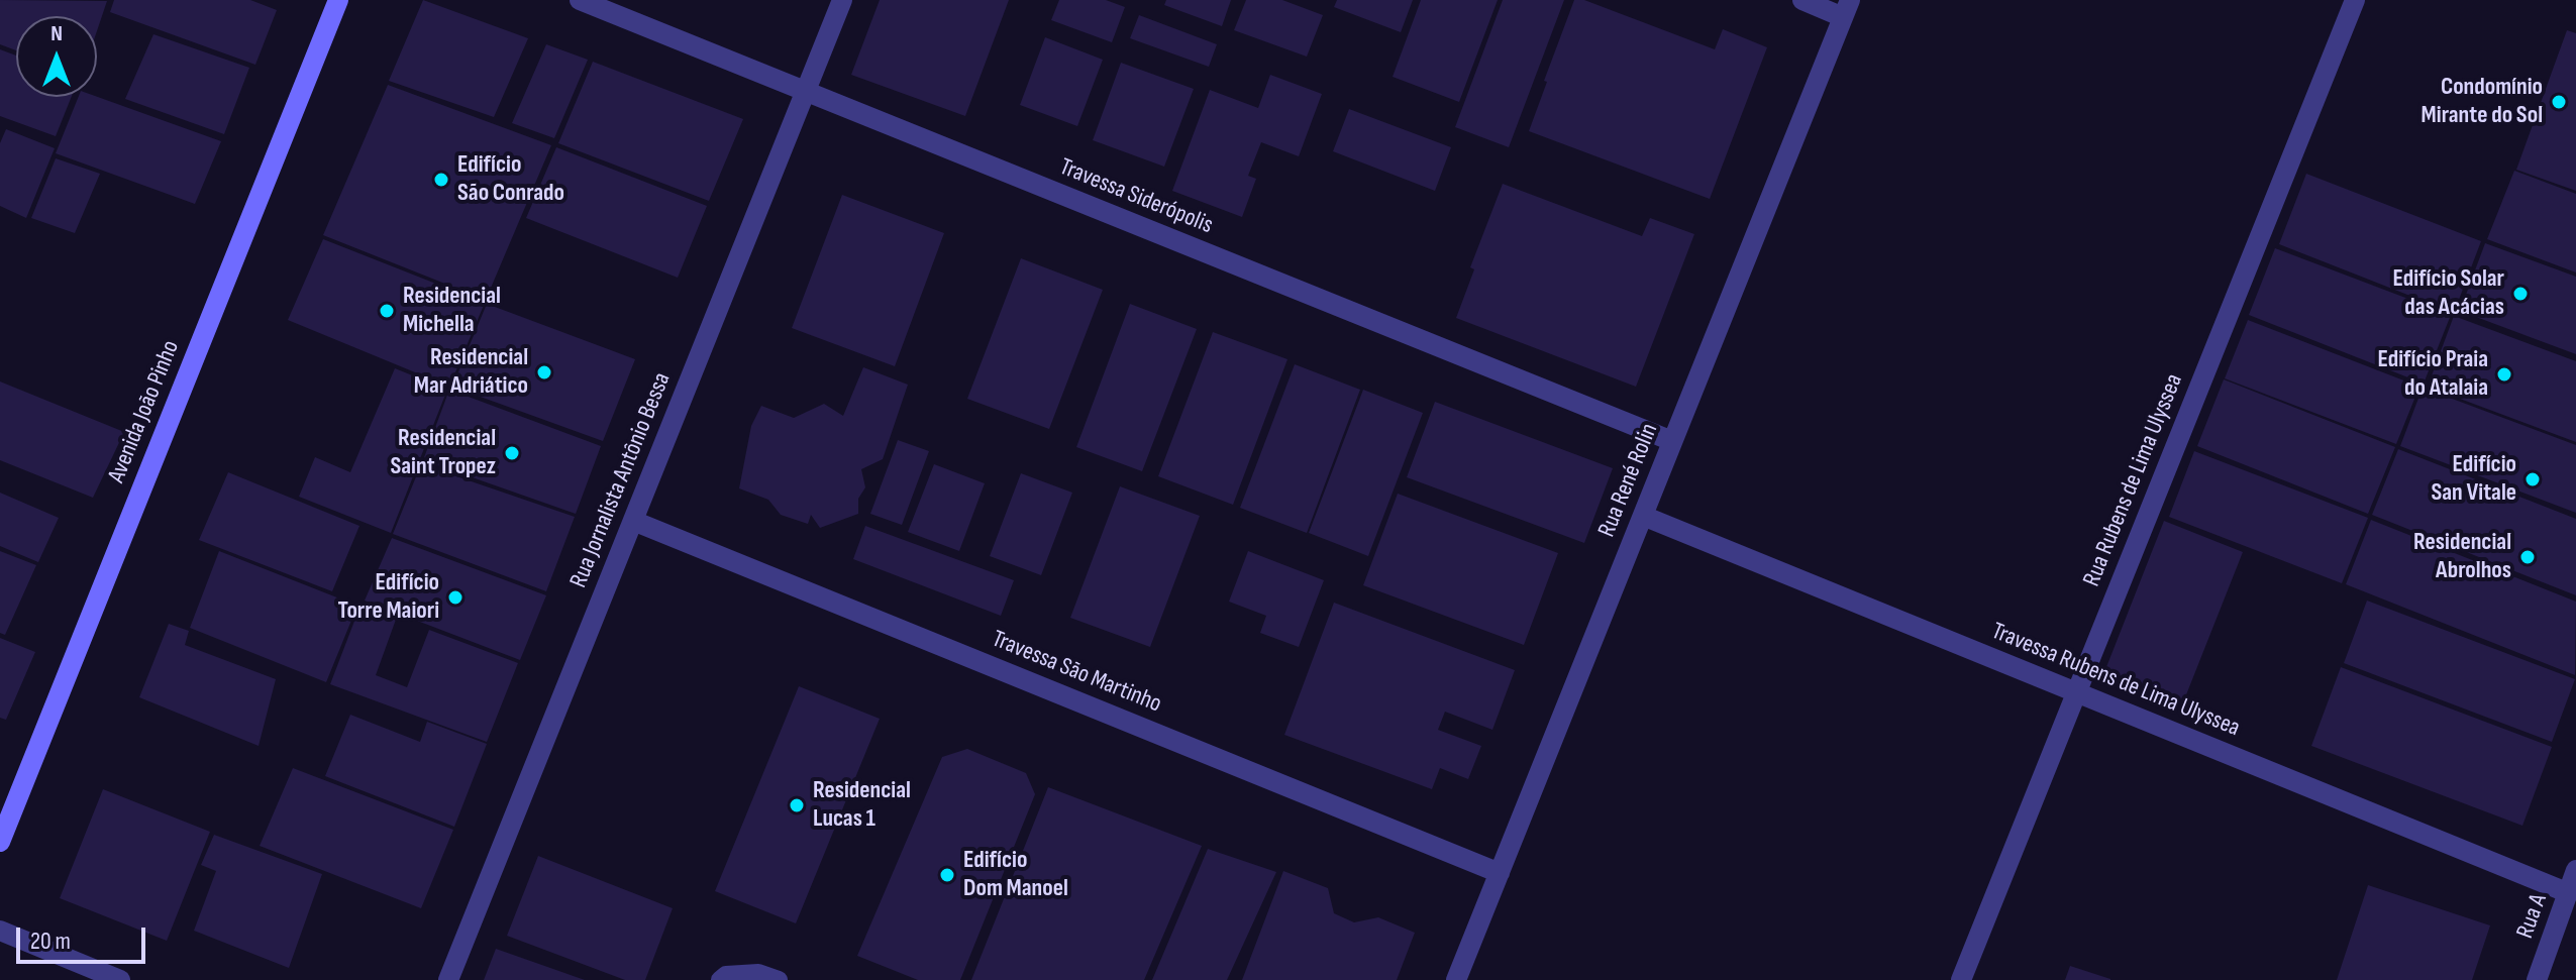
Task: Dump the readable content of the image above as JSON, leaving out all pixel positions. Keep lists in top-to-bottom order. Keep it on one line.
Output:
{"streets":{"main road":["Avenida João Pinho"],"street":["Travessa Siderópolis","Rua Jornalista Antônio Bessa","Rua René Rolin","Rua Rubens de Lima Ulyssea","Travessa São Martinho","Travessa Rubens de Lima Ulyssea","Rua A"]},"crossings":[["Travessa Siderópolis","Rua Jornalista Antônio Bessa"],["Travessa Siderópolis","Rua René Rolin"],["Rua Jornalista Antônio Bessa","Travessa São Martinho"],["Rua René Rolin","Travessa São Martinho"],["Rua René Rolin","Travessa Rubens de Lima Ulyssea"],["Rua Rubens de Lima Ulyssea","Travessa Rubens de Lima Ulyssea"],["Travessa Rubens de Lima Ulyssea","Rua A"]],"places":["Condomínio Mirante do Sol","Edifício São Conrado","Edifício Solar das Acácias","Residencial Michella","Residencial Mar Adriático","Edifício Praia do Atalaia","Residencial Saint Tropez","Edifício San Vitale","Residencial Abrolhos","Edifício Torre Maiori","Residencial Lucas 1","Edifício Dom Manoel"],"scale_bar":"20 m","north":"top"}
